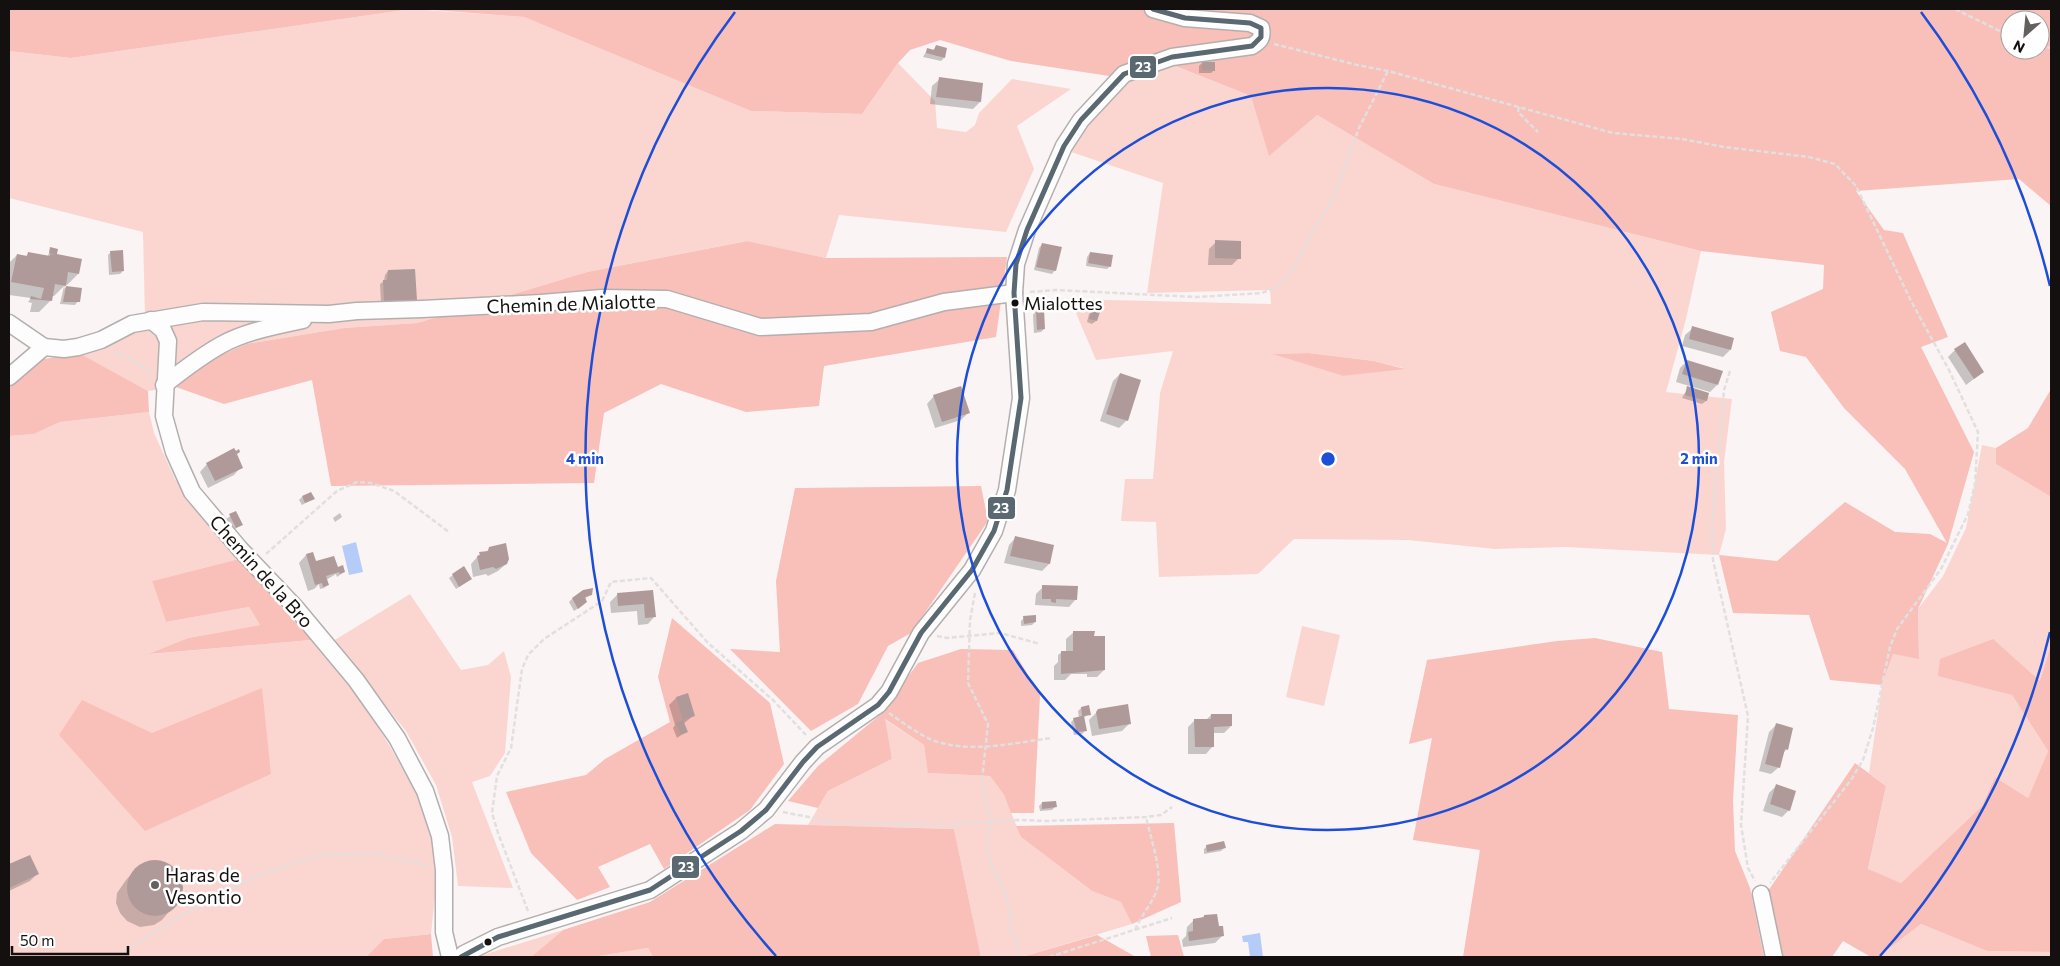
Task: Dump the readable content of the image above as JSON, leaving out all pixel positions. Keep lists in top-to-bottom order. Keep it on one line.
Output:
{"streets":{"street":["Chemin de Mialotte","Chemin de la Bro"]},"crossings":[["Chemin de Mialotte","Chemin de la Bro"]],"places":["Mialottes","Haras de Vesontio"],"lines":["transit line 23"],"scale_bar":"50 m","north":"bottom left","rings":["2 min","4 min"]}
